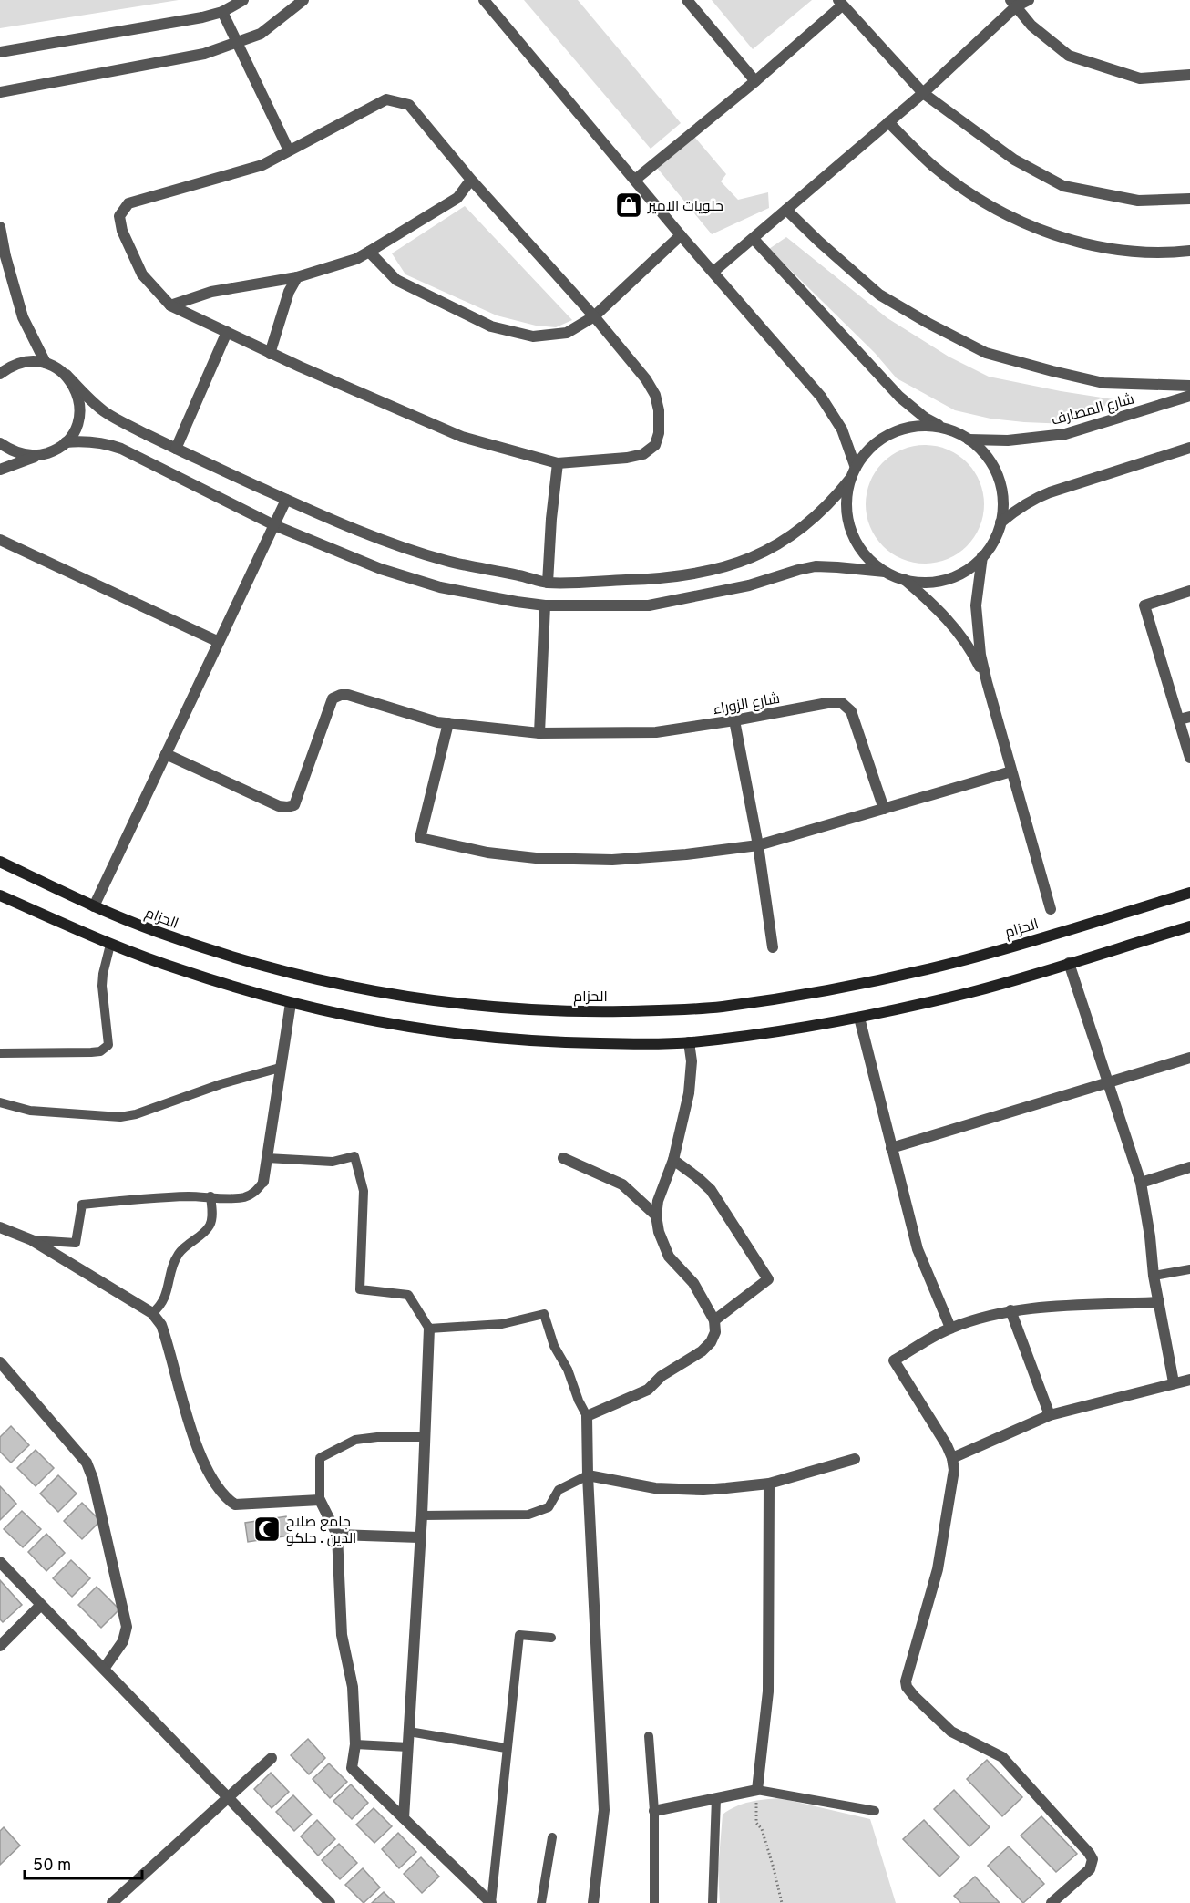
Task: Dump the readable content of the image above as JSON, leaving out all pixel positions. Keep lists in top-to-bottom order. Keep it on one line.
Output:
{"streets":{"main road":["الحزام"],"street":["شارع المصارف","شارع الزوراء"]},"places":{"shop":["حلويات الامير"],"mosque":["جامع صلاح الدين . حلكو"]},"scale_bar":"50 m"}
